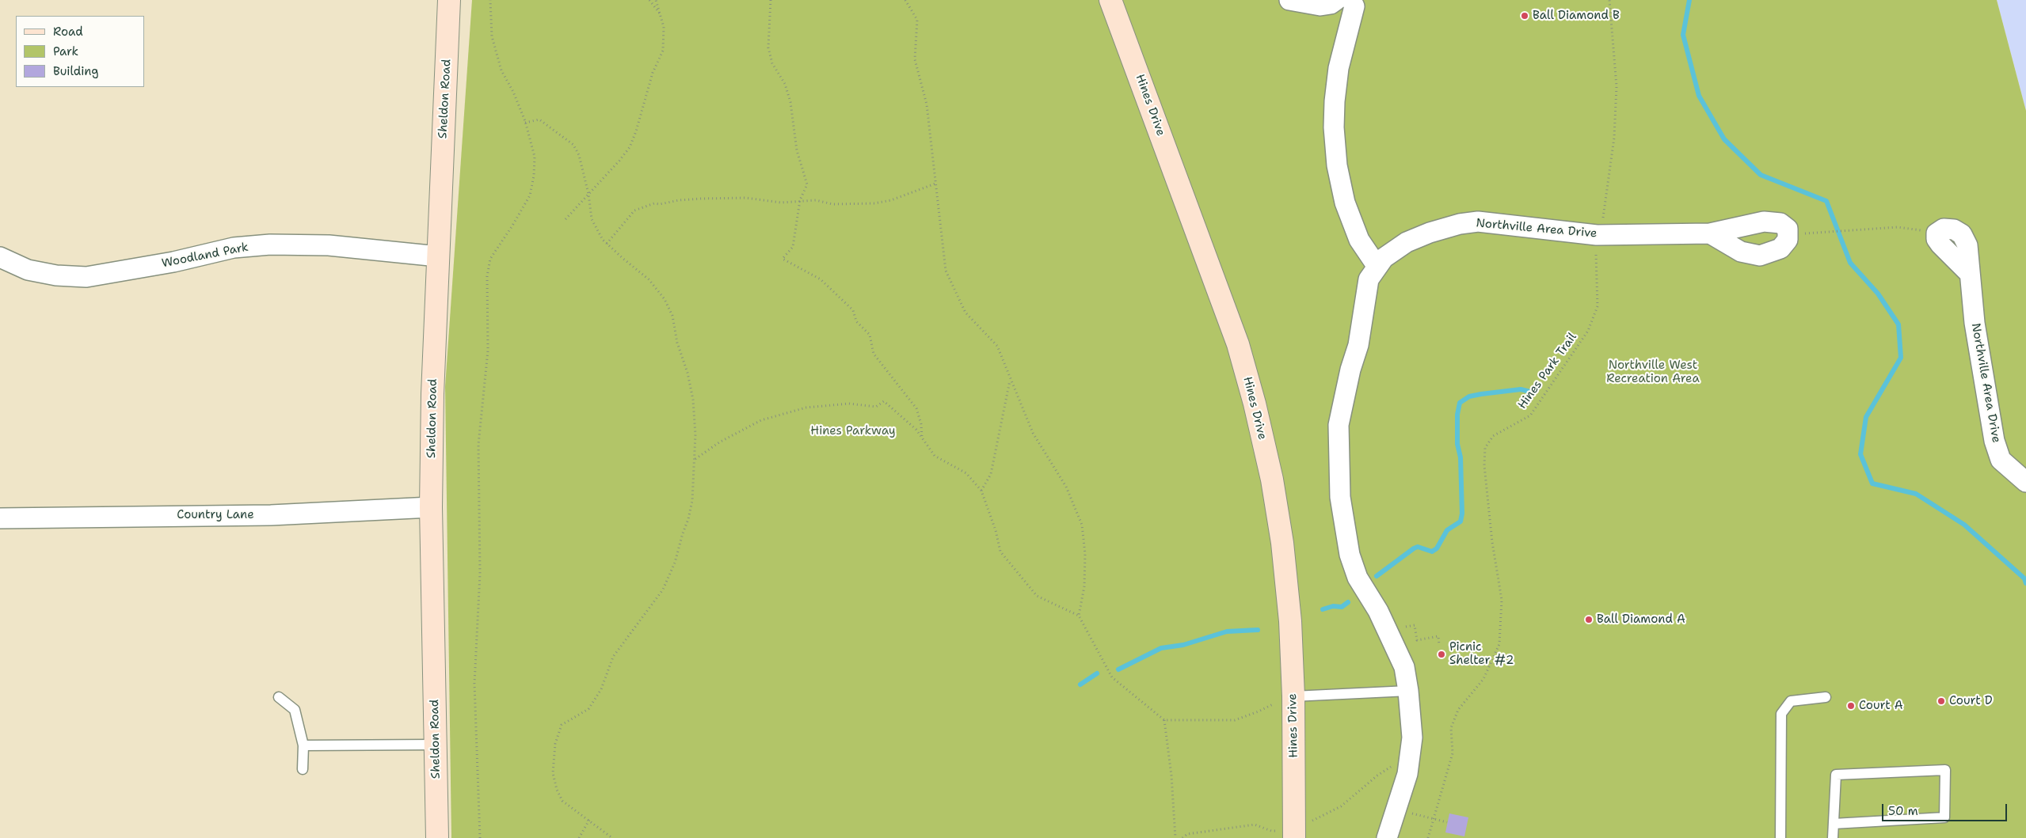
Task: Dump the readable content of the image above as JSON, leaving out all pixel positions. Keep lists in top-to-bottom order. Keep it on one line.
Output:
{"streets":{"street":["Sheldon Road","Hines Drive","Northville Area Drive","Woodland Park","Country Lane"],"path":["Hines Park Trail"]},"crossings":[["Sheldon Road","Woodland Park"],["Sheldon Road","Country Lane"],["Northville Area Drive","Hines Park Trail"]],"parks":["Northville West Recreation Area","Hines Parkway"],"places":["Ball Diamond B","Ball Diamond A","Picnic Shelter #2","Court D","Court A"],"legend":["Road","Park","Building"],"scale_bar":"50 m"}
